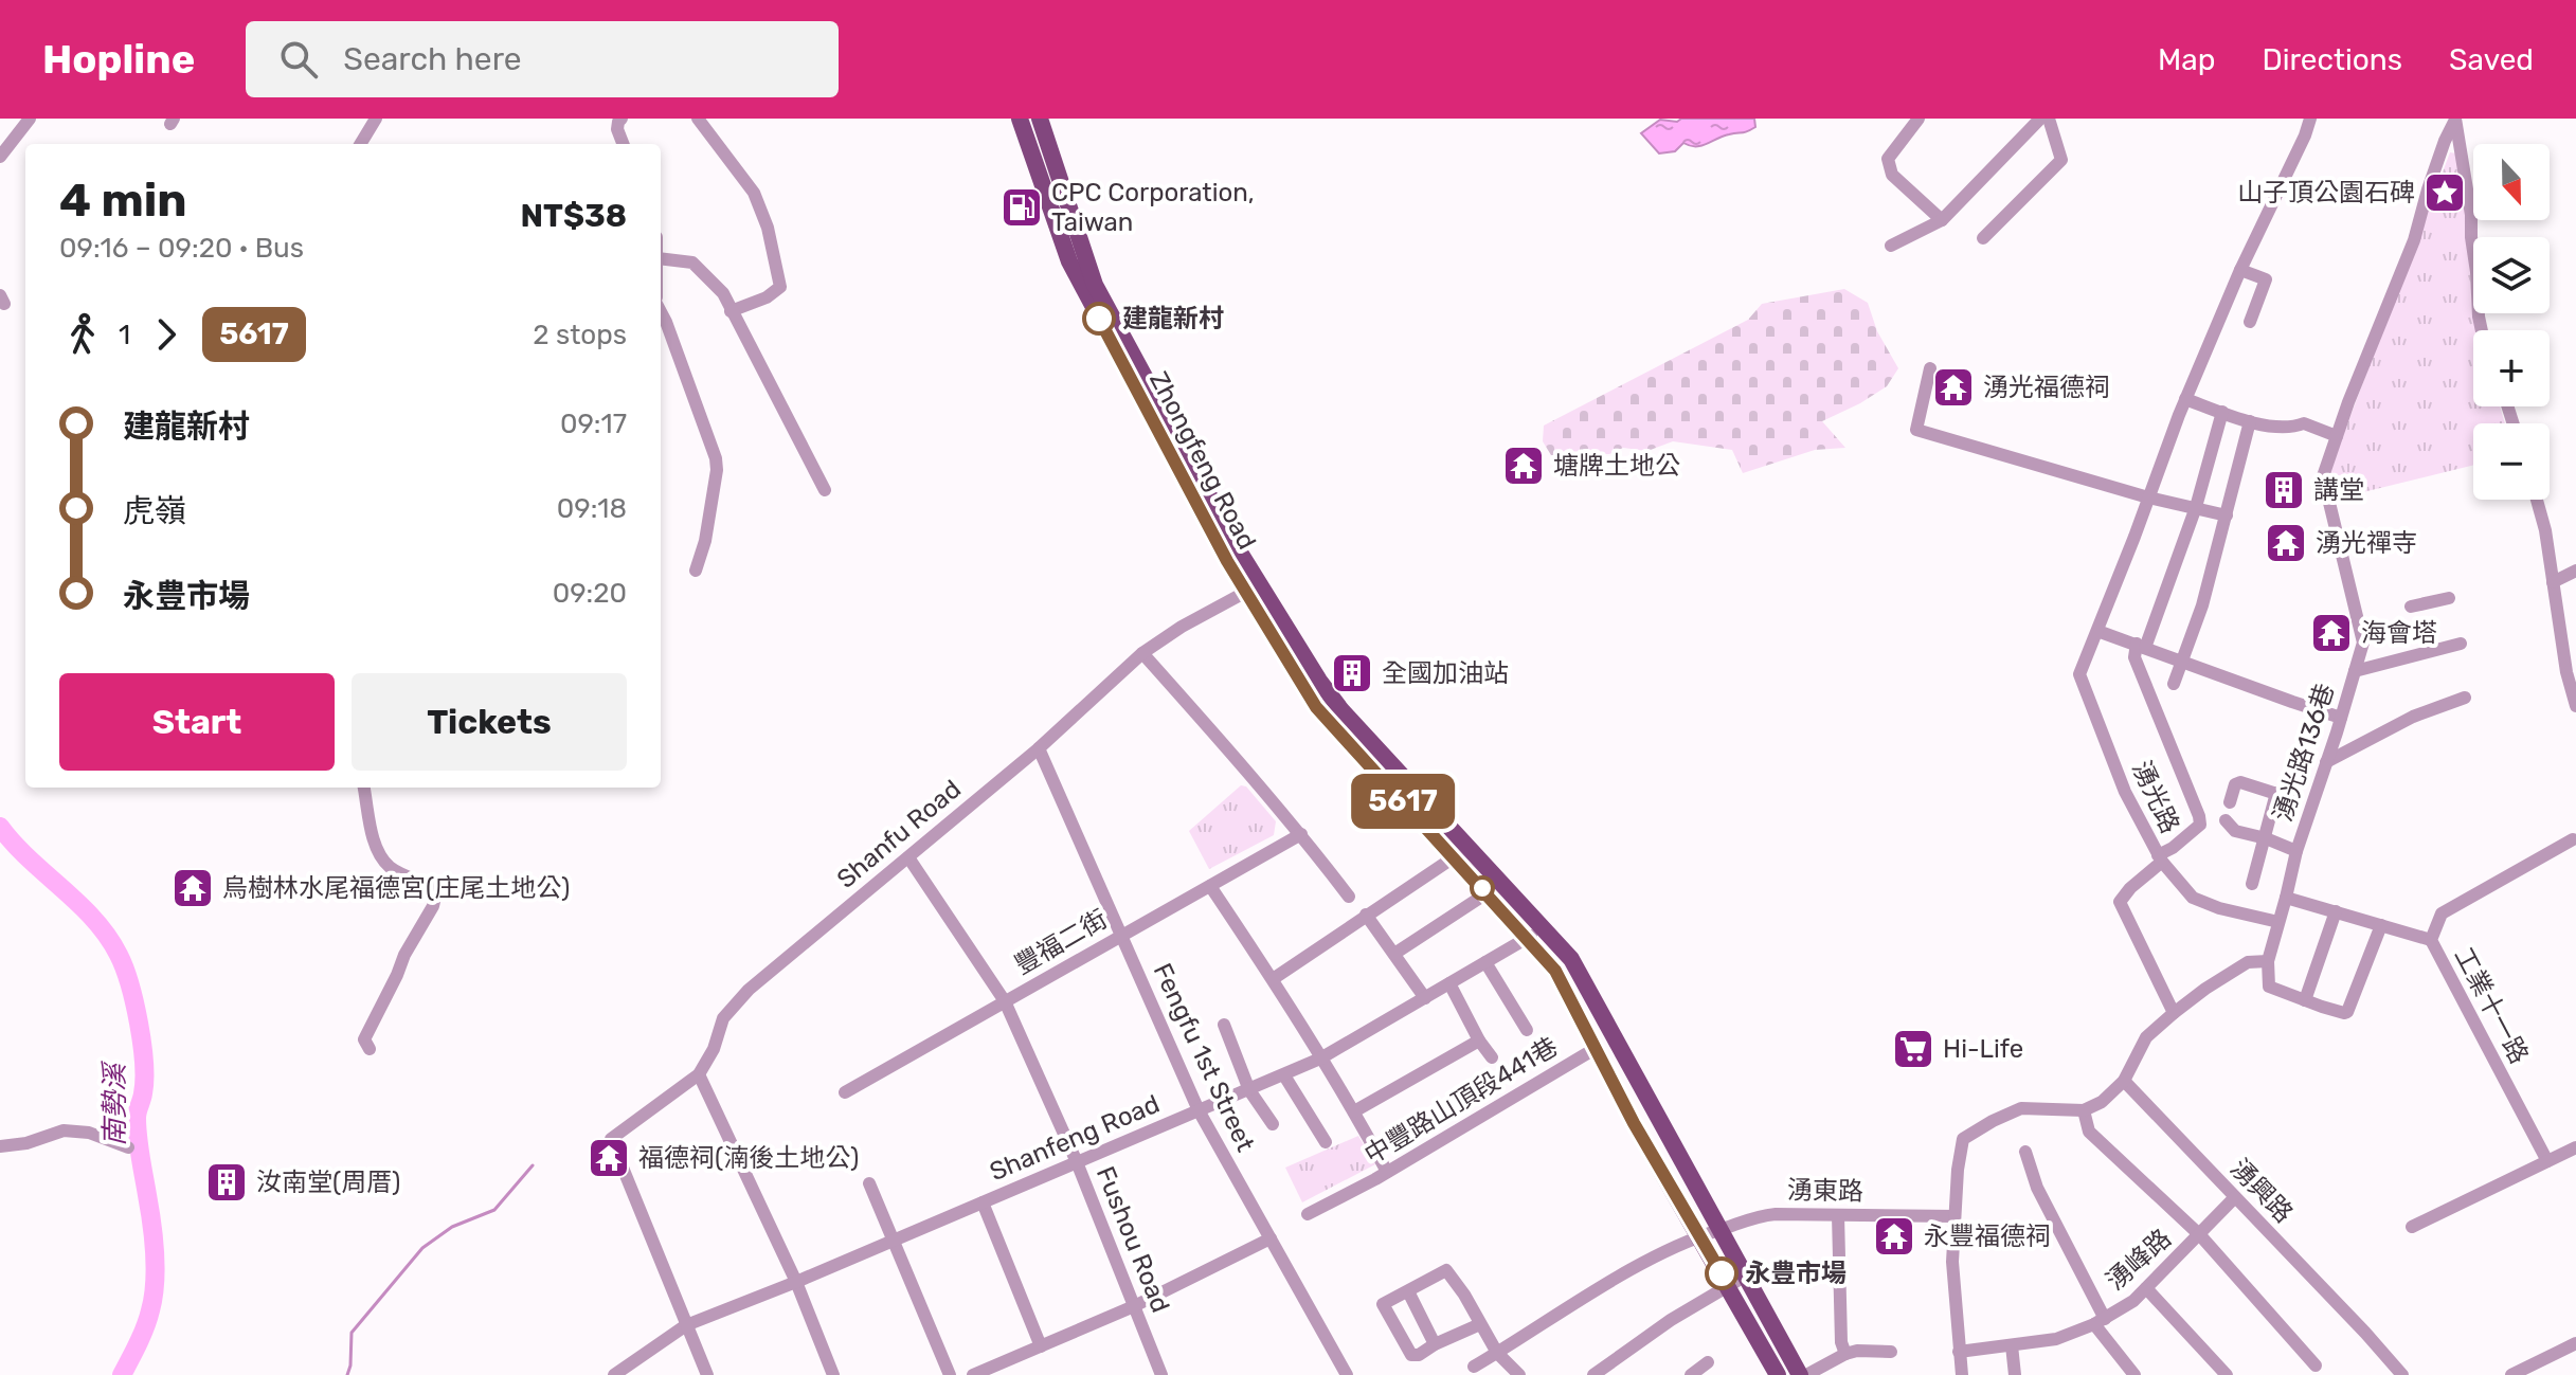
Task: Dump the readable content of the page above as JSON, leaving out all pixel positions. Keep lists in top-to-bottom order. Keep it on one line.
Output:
{"streets":{"main road":["Zhongfeng Road"],"street":["湧光路136巷","湧光路","Shanfu Road","豐福二街","工業十一路","Fengfu 1st Street","中豐路山頂段441巷","Shanfeng Road","湧東路","湧興路","Fushou Road","湧峰路"]},"crossings":[["Zhongfeng Road","Shanfu Road"],["Shanfu Road","Fengfu 1st Street"],["Shanfu Road","Shanfeng Road"],["Shanfu Road","Fushou Road"],["豐福二街","Fengfu 1st Street"],["豐福二街","Fushou Road"],["Fengfu 1st Street","Shanfeng Road"],["Shanfeng Road","Fushou Road"],["湧興路","湧峰路"]],"water":["南勢溪"],"places":{"place":["山子頂公園石碑"],"fuel station":["CPC Corporation, Taiwan"],"other":["建龍新村","永豊市場"],"temple":["湧光福德祠","塘牌土地公","湧光禪寺","海會塔","烏樹林水尾福德宮(庄尾土地公)","福德祠(湳後土地公)","永豐福德祠"],"building":["講堂","全國加油站","汝南堂(周厝)"],"supermarket":["Hi-Life"]},"lines":["bus line 5617"],"north":"bottom","page":{"header":"Hopline","search":"Search here","nav":["Map","Directions","Saved"],"on_map":"5617","map_buttons":["+","−"],"heading":["4 min","09:16 – 09:20 · Bus","NT$38"],"legs":["1","5617","2 stops"],"list":[{"name":"建龍新村","value":"09:17"},{"name":"虎嶺","value":"09:18"},{"name":"永豊市場","value":"09:20"}],"buttons":["Start","Tickets"]}}
